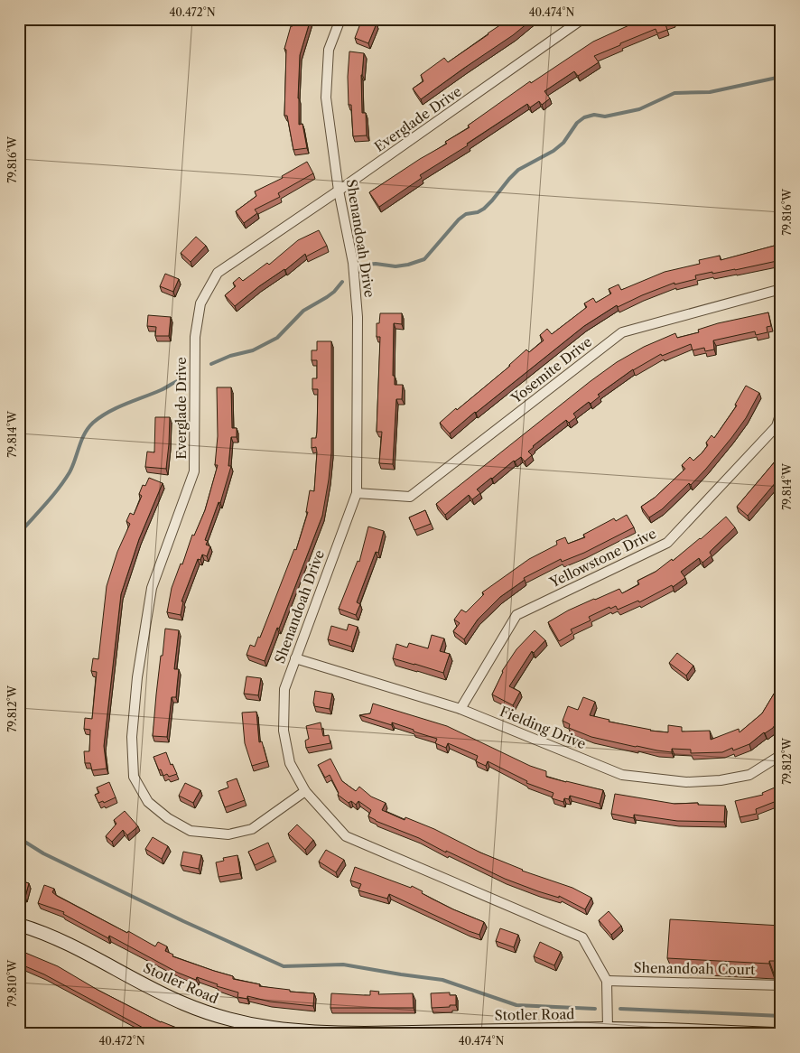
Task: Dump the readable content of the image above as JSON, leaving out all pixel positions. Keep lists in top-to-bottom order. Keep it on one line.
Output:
{"streets":{"street":["Everglade Drive","Shenandoah Drive","Yosemite Drive","Yellowstone Drive","Fielding Drive","Shenandoah Court","Stotler Road"]},"crossings":[["Everglade Drive","Shenandoah Drive"],["Shenandoah Drive","Yosemite Drive"],["Shenandoah Drive","Fielding Drive"],["Shenandoah Drive","Shenandoah Court"],["Shenandoah Drive","Stotler Road"],["Yellowstone Drive","Fielding Drive"]],"coordinates":["40.472°N","40.474°N","79.816°W","79.814°W","79.812°W","79.810°W"]}
